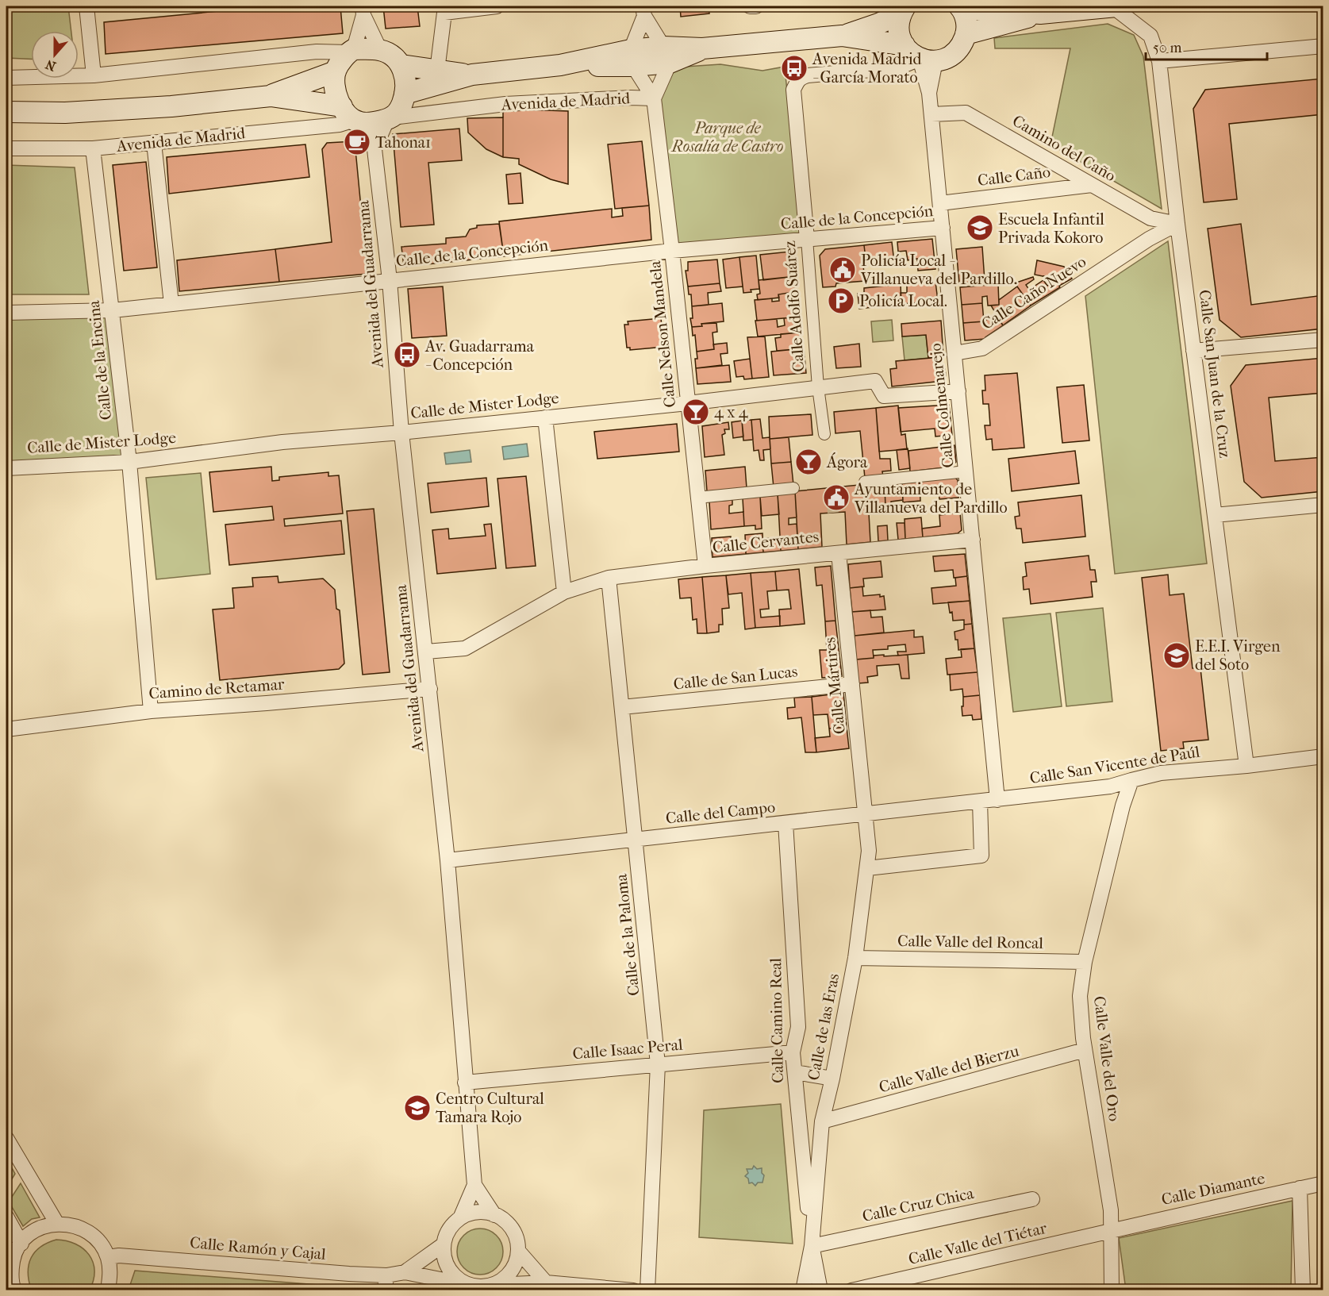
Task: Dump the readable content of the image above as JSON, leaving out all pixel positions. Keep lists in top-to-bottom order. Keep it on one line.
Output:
{"streets":{"main road":["Avenida de Madrid"],"street":["Camino del Caño","Calle Caño","Calle de la Concepción","Avenida del Guadarrama","Calle Caño Nuevo","Calle Adolfo Suárez","Calle Nelson Mandela","Calle de la Encina","Calle San Juan de la Cruz","Calle de Mister Lodge","Calle Colmenarejo","Calle Cervantes","Calle de San Lucas","Calle Mártires","Camino de Retamar","Calle San Vicente de Paúl","Calle del Campo","Calle de la Paloma","Calle Valle del Roncal","Calle Camino Real","Calle de las Eras","Calle Isaac Peral","Calle Valle del Oro","Calle Valle del Bierzu","Calle Diamante","Calle Cruz Chica","Calle Valle del Tiétar","Calle Ramón y Cajal"]},"crossings":[["Avenida de Madrid","Avenida del Guadarrama"],["Avenida de Madrid","Calle Adolfo Suárez"],["Avenida de Madrid","Calle Nelson Mandela"],["Avenida de Madrid","Calle de la Encina"],["Avenida de Madrid","Calle Colmenarejo"],["Camino del Caño","Calle Caño"],["Camino del Caño","Calle Caño Nuevo"],["Camino del Caño","Calle San Juan de la Cruz"],["Camino del Caño","Calle Colmenarejo"],["Calle Caño","Calle Colmenarejo"],["Calle de la Concepción","Avenida del Guadarrama"],["Calle de la Concepción","Calle Adolfo Suárez"],["Calle de la Concepción","Calle Nelson Mandela"],["Calle de la Concepción","Calle de la Encina"],["Calle de la Concepción","Calle Colmenarejo"],["Avenida del Guadarrama","Calle de Mister Lodge"],["Avenida del Guadarrama","Calle Cervantes"],["Avenida del Guadarrama","Camino de Retamar"],["Avenida del Guadarrama","Calle del Campo"],["Avenida del Guadarrama","Calle Isaac Peral"],["Avenida del Guadarrama","Calle Ramón y Cajal"],["Calle Caño Nuevo","Calle San Juan de la Cruz"],["Calle Caño Nuevo","Calle Colmenarejo"],["Calle Adolfo Suárez","Calle de Mister Lodge"],["Calle Adolfo Suárez","Calle Colmenarejo"],["Calle Nelson Mandela","Calle de Mister Lodge"],["Calle Nelson Mandela","Calle Cervantes"],["Calle de la Encina","Calle de Mister Lodge"],["Calle de la Encina","Camino de Retamar"],["Calle San Juan de la Cruz","Calle San Vicente de Paúl"],["Calle de Mister Lodge","Calle Colmenarejo"],["Calle Colmenarejo","Calle Cervantes"],["Calle Colmenarejo","Calle San Vicente de Paúl"],["Calle Colmenarejo","Calle del Campo"],["Calle Cervantes","Calle Mártires"],["Calle Cervantes","Calle de la Paloma"],["Calle de San Lucas","Calle Mártires"],["Calle de San Lucas","Calle de la Paloma"],["Calle Mártires","Calle del Campo"],["Calle Mártires","Calle de las Eras"],["Calle San Vicente de Paúl","Calle del Campo"],["Calle San Vicente de Paúl","Calle Valle del Oro"],["Calle del Campo","Calle de la Paloma"],["Calle del Campo","Calle Camino Real"],["Calle del Campo","Calle de las Eras"],["Calle de la Paloma","Calle Isaac Peral"],["Calle Valle del Roncal","Calle de las Eras"],["Calle Valle del Roncal","Calle Valle del Oro"],["Calle Camino Real","Calle de las Eras"],["Calle Camino Real","Calle Isaac Peral"],["Calle Camino Real","Calle Cruz Chica"],["Calle de las Eras","Calle Valle del Bierzu"],["Calle de las Eras","Calle Cruz Chica"],["Calle Valle del Oro","Calle Valle del Bierzu"],["Calle Valle del Oro","Calle Diamante"],["Calle Valle del Oro","Calle Valle del Tiétar"],["Calle Diamante","Calle Valle del Tiétar"]],"parks":["Parque de Rosalía de Castro"],"places":{"bus stop":["Avenida Madrid - García Morato","Av. Guadarrama - Concepción"],"cafe":["Tahona1"],"school or university":["Escuela Infantil Privada Kokoro","E.E.I. Virgen del Soto","Centro Cultural Tamara Rojo"],"public building":["Policía Local - Villanueva del Pardillo.","Ayuntamiento de Villanueva del Pardillo"],"parking":["Policía Local."],"bar":["4 x 4","Ágora"]},"scale_bar":"50 m","north":"bottom"}
